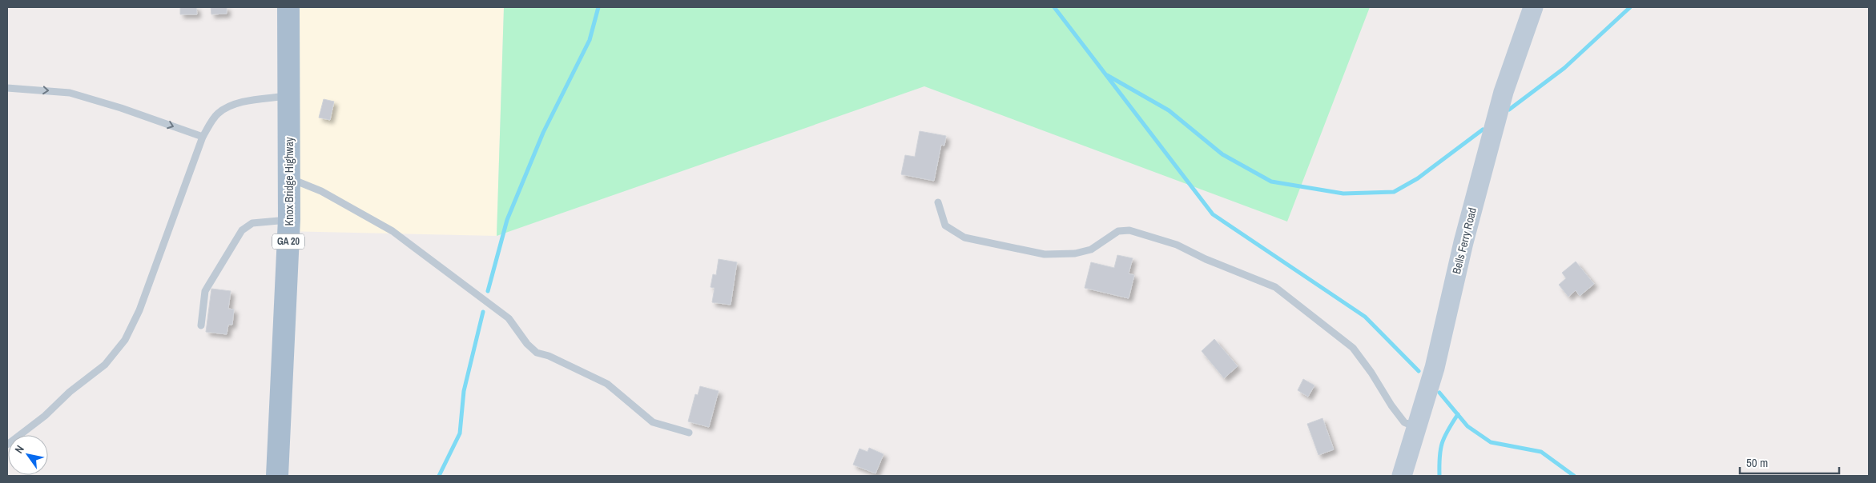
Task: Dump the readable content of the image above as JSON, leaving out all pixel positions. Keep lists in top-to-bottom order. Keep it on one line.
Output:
{"streets":{"main road":["Knox Bridge Highway","Bells Ferry Road","GA 20"]},"scale_bar":"50 m","north":"top left"}
